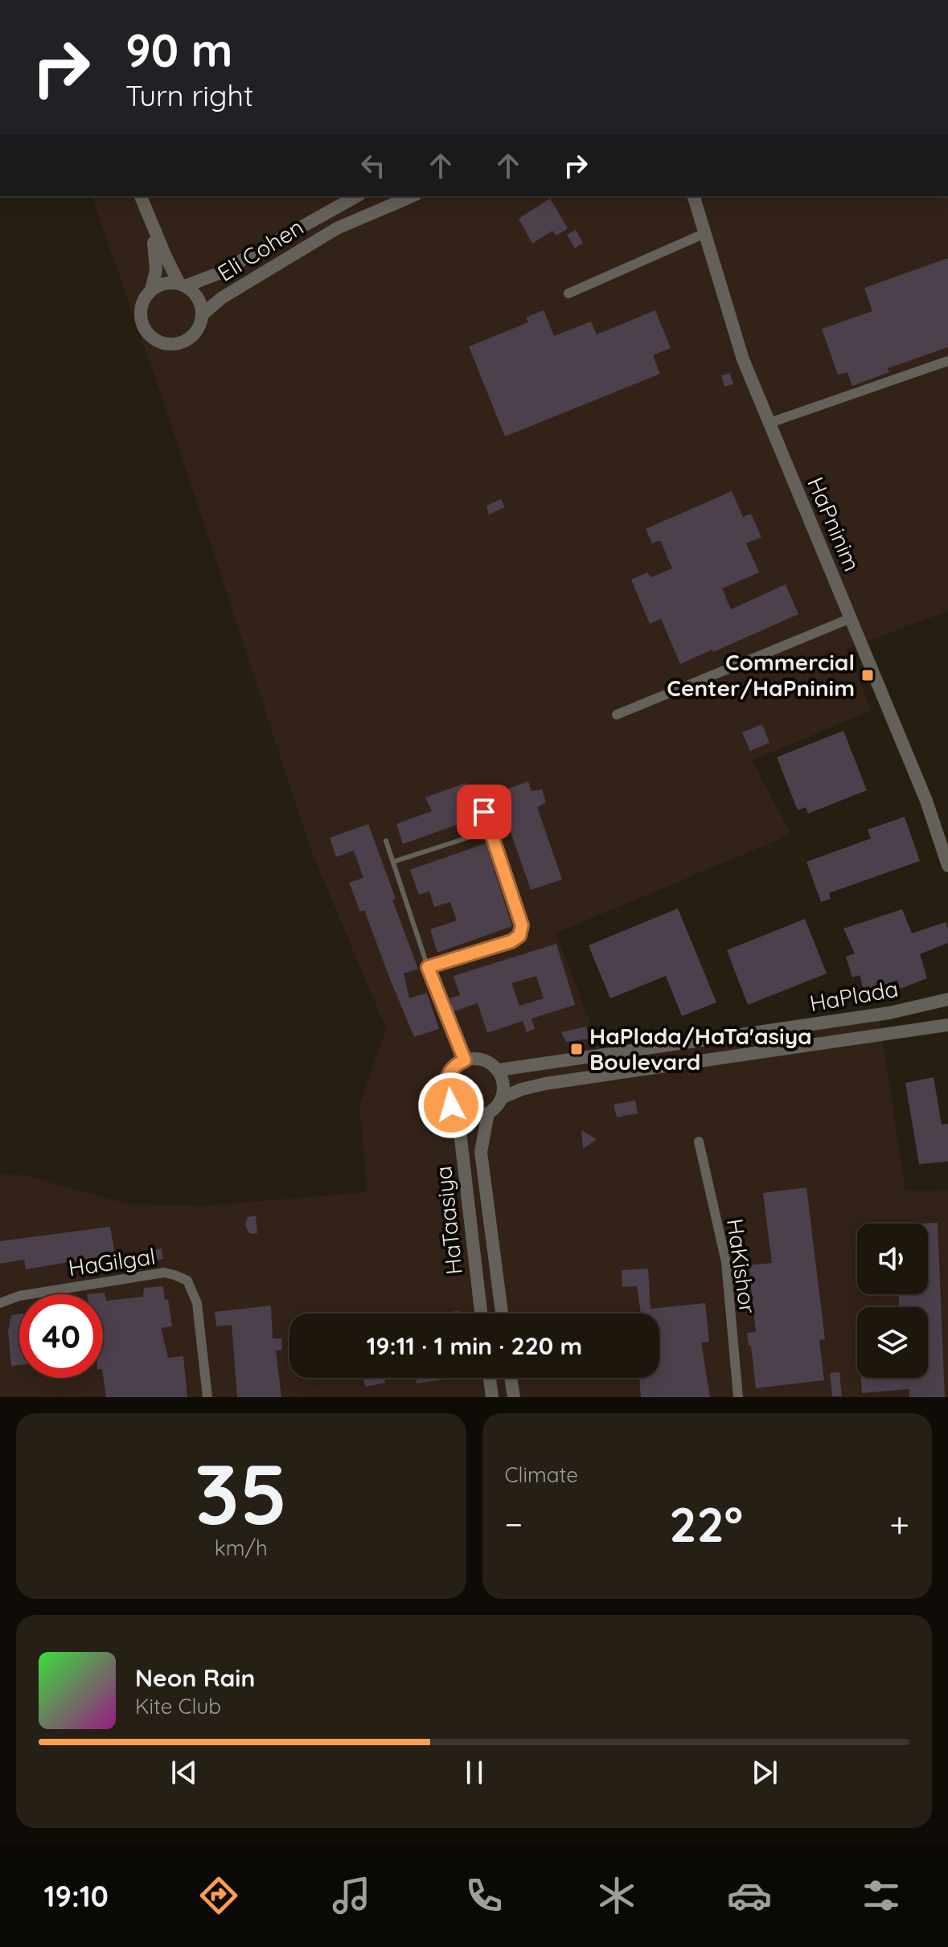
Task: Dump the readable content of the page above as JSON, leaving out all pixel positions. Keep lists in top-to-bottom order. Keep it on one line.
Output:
{"streets":{"street":["Eli Cohen","HaPninim","HaPlada","HaTaasiya","HaGilgal","HaKishor"]},"crossings":[["HaPlada","HaTaasiya"]],"places":{"transit":["Commercial Center/HaPninim","HaPlada/HaTa'asiya Boulevard"]},"page":{"turn":["90 m","Turn right"],"limit":"40","trip":"19:11 · 1 min · 220 m","tile":[["35","km/h"],"Climate"],"heat":["−","22°","+"],"song":["Neon Rain","Kite Club"],"tabs":"19:10"}}
